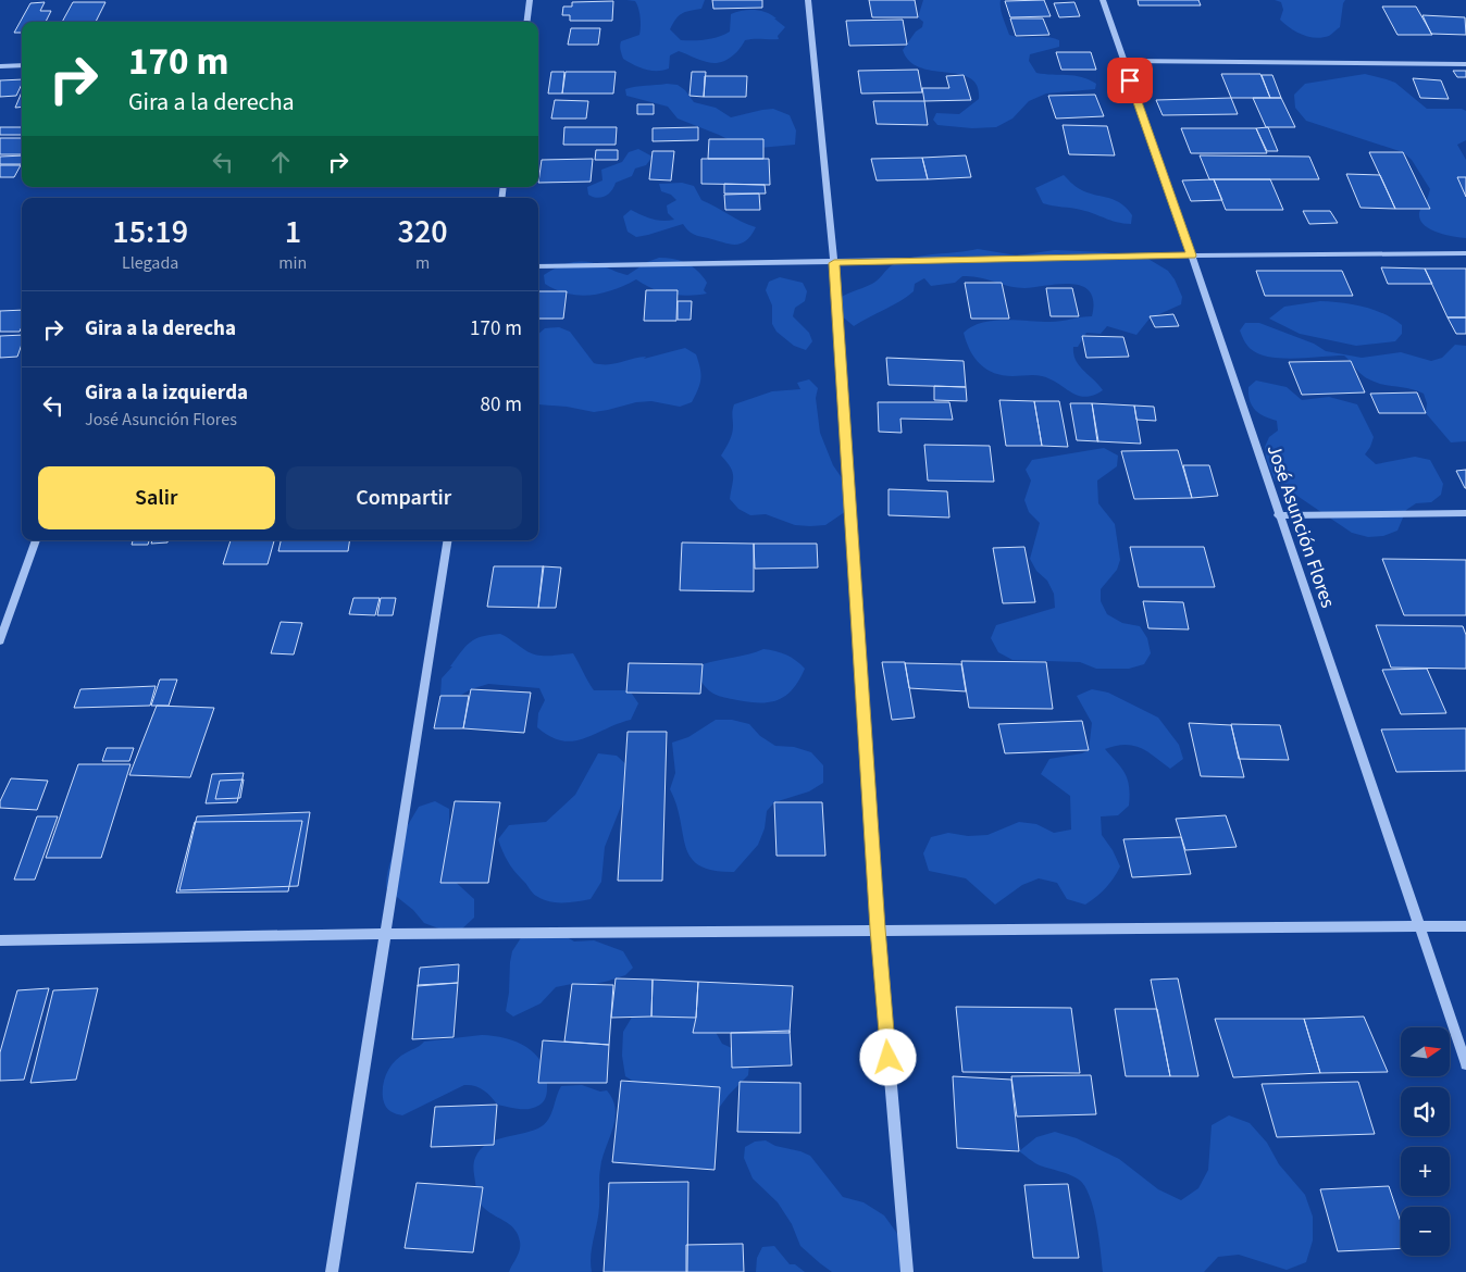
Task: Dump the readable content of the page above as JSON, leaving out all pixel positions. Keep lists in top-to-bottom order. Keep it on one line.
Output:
{"streets":{"street":["José Asunción Flores"]},"north":"right","page":{"turn":["170 m","Gira a la derecha"],"eta":["15:19","Llegada","1","min","320","m"],"list":[{"name":"Gira a la derecha","value":"170 m"},{"name":"Gira a la izquierda","note":"José Asunción Flores","value":"80 m"}],"buttons":["Salir","Compartir"],"map_buttons":["+","−"]}}
